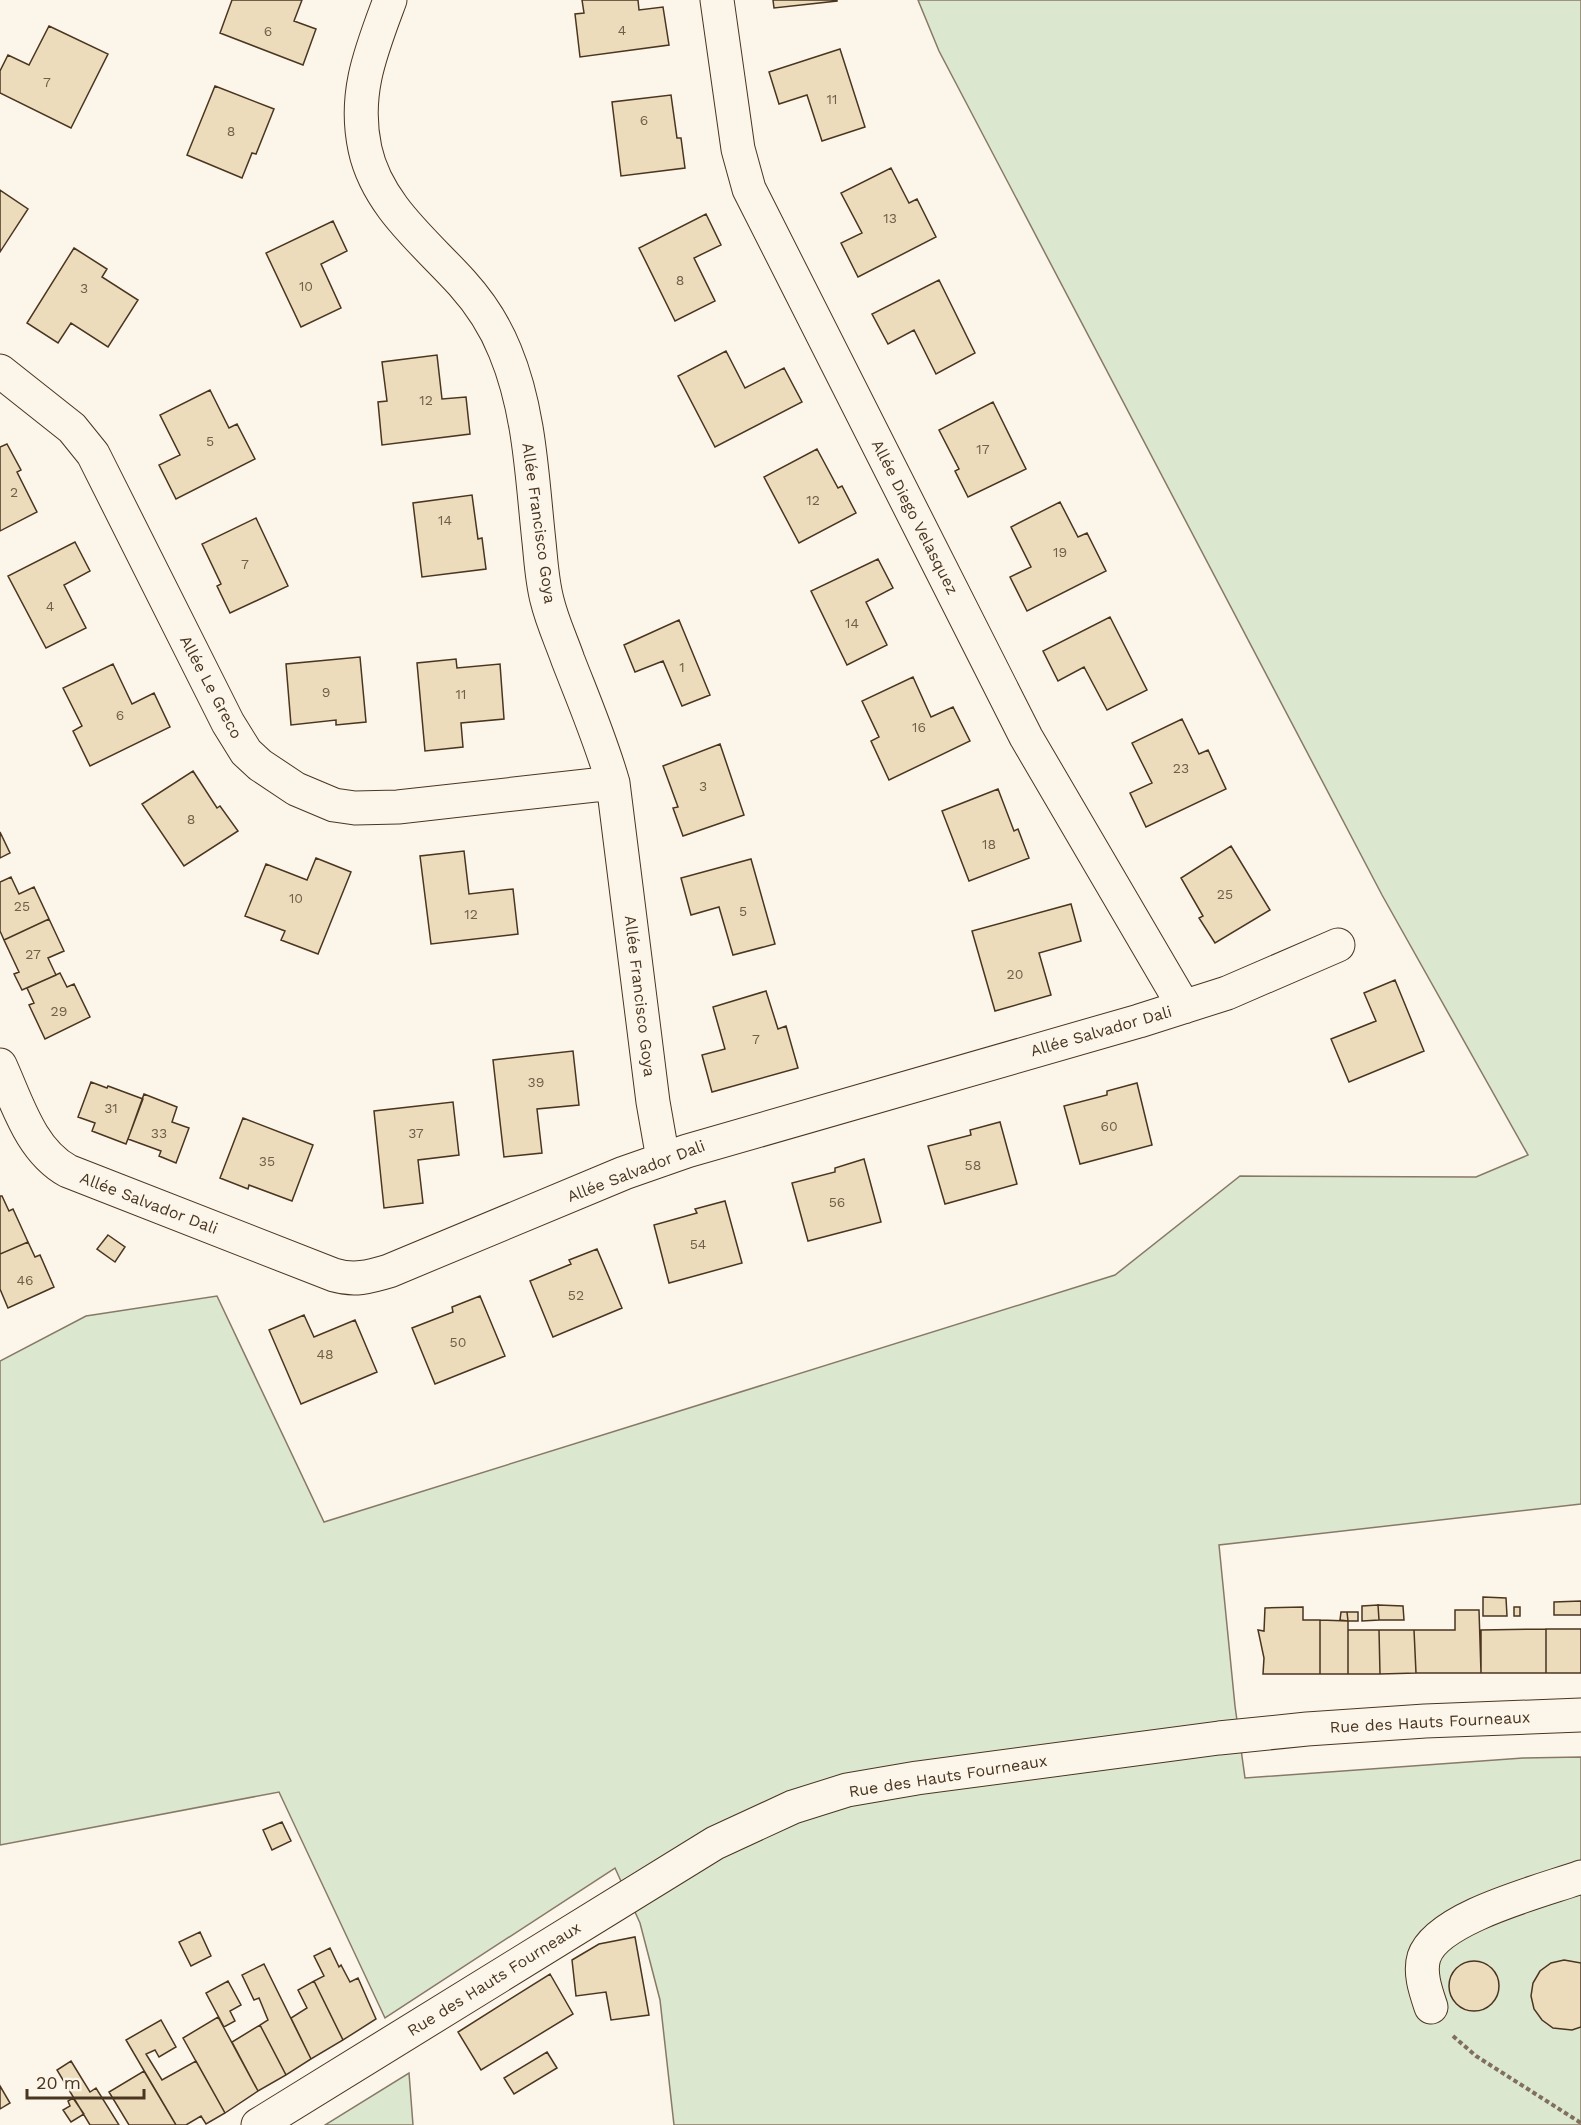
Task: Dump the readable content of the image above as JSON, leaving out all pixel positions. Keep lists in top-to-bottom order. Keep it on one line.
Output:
{"streets":{"street":["Allée Diego Velasquez","Allée Francisco Goya","Allée Le Greco","Allée Salvador Dali","Rue des Hauts Fourneaux"]},"crossings":[["Allée Diego Velasquez","Allée Salvador Dali"],["Allée Francisco Goya","Allée Le Greco"],["Allée Francisco Goya","Allée Salvador Dali"]],"house_numbers":["4","6","7","11","6","8","13","8","10","3","12","5","17","2","12","14","19","7","4","14","1","9","11","6","16","23","3","8","18","25","10","25","5","12","27","20","29","7","39","31","60","33","37","35","58","56","54","46","52","50","48"],"scale_bar":"20 m"}
